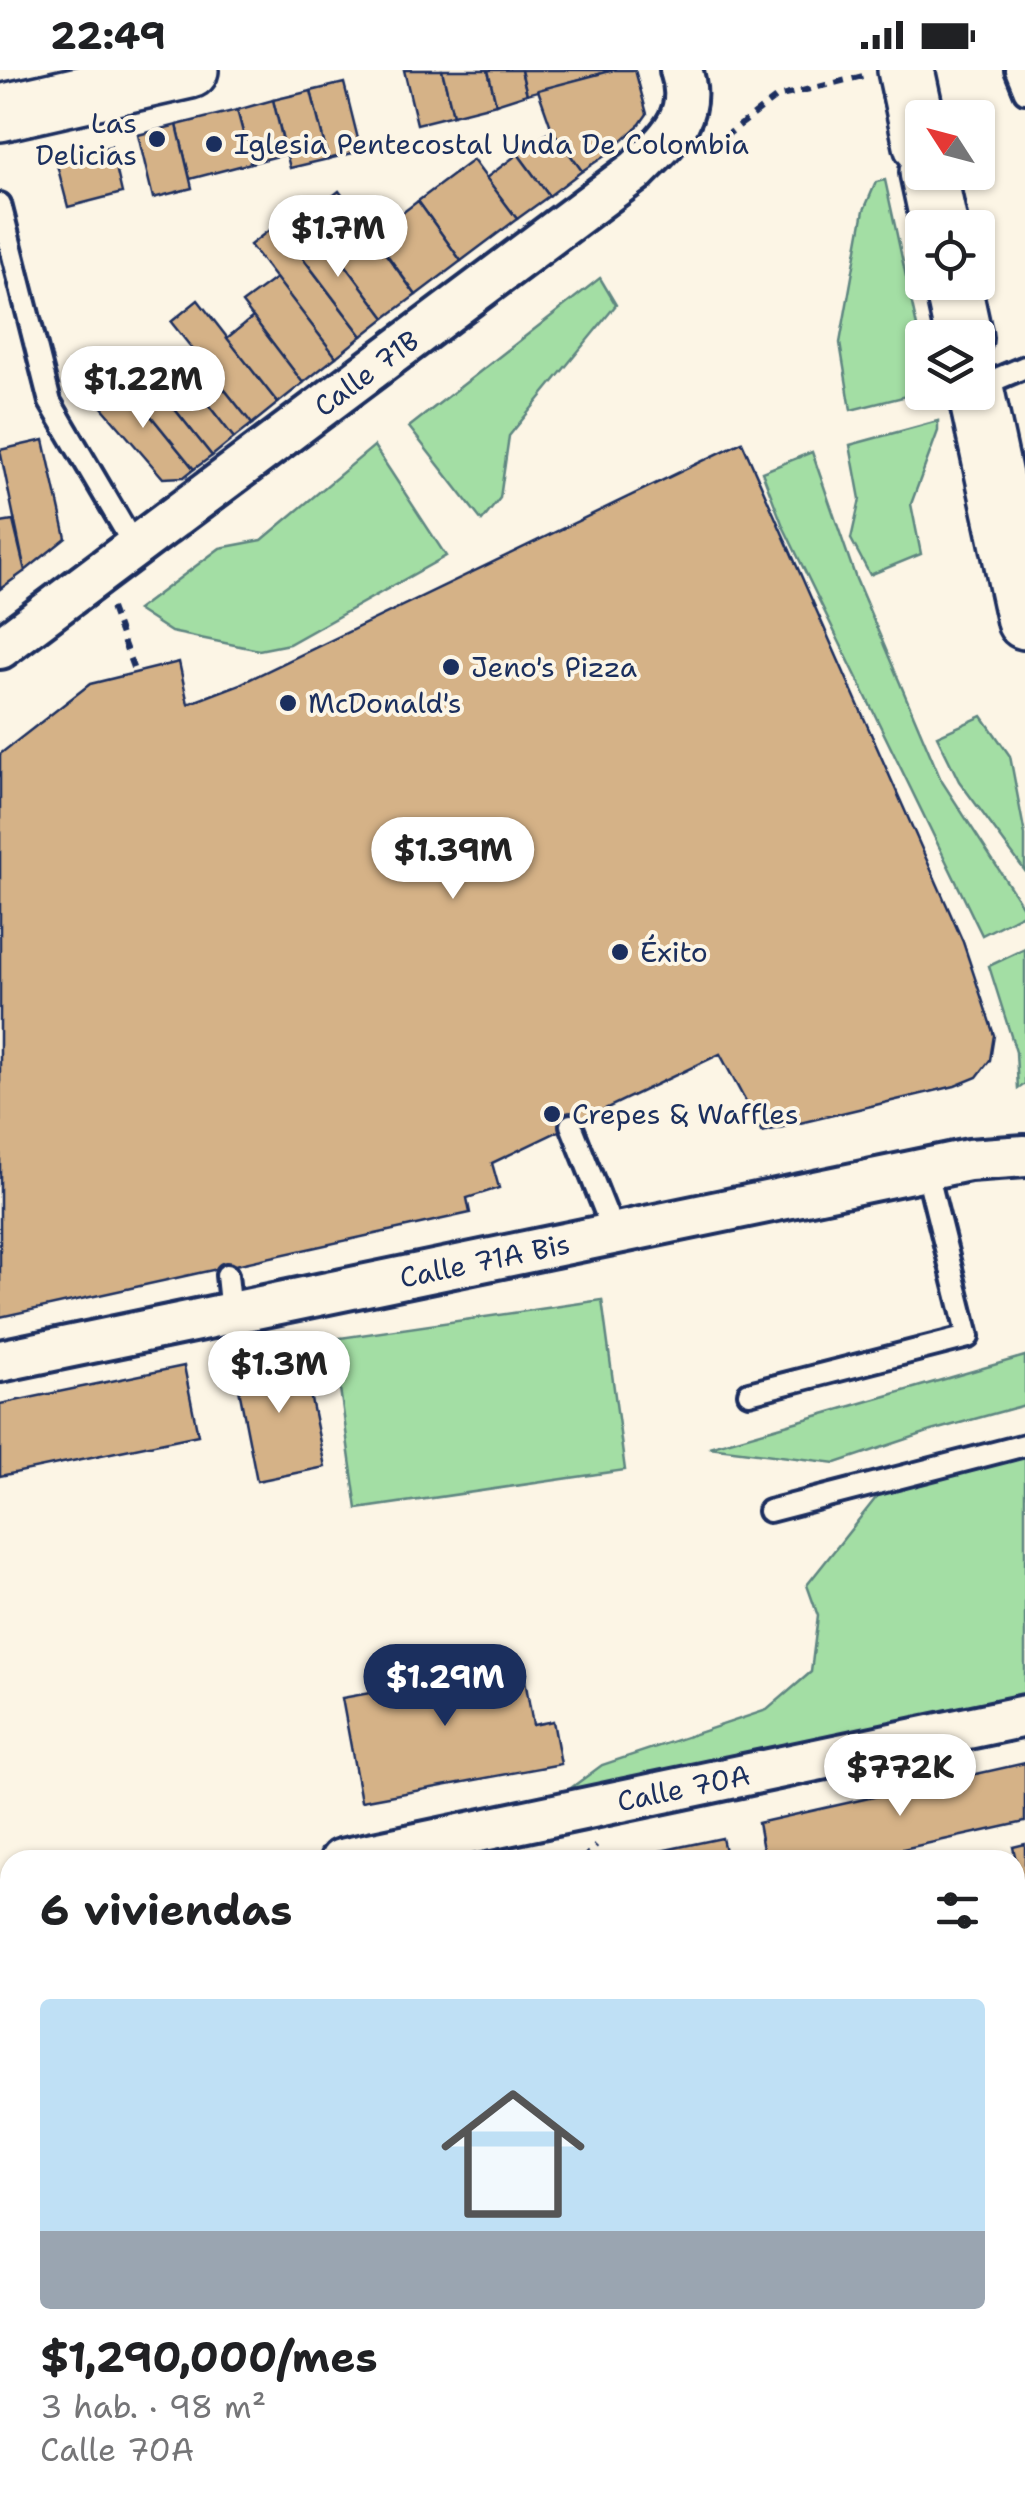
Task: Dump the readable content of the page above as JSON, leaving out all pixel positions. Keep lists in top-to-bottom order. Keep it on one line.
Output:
{"streets":{"street":["Calle 71B","Calle 71A Bis","Calle 70A"]},"places":["Las Delicias","Iglesia Pentecostal Unda De Colombia","Jeno's Pizza","McDonald's","Éxito","Crepes & Waffles"],"north":"top left","page":{"status":"22:49","price":["$1.7M","$1.22M","$1.39M","$1.3M","$1.29M","$772K"],"heading":"6 viviendas","list":[{"name":"$1,290,000/mes","note":"3 hab. · 98 m² · Calle 70A"}]}}
